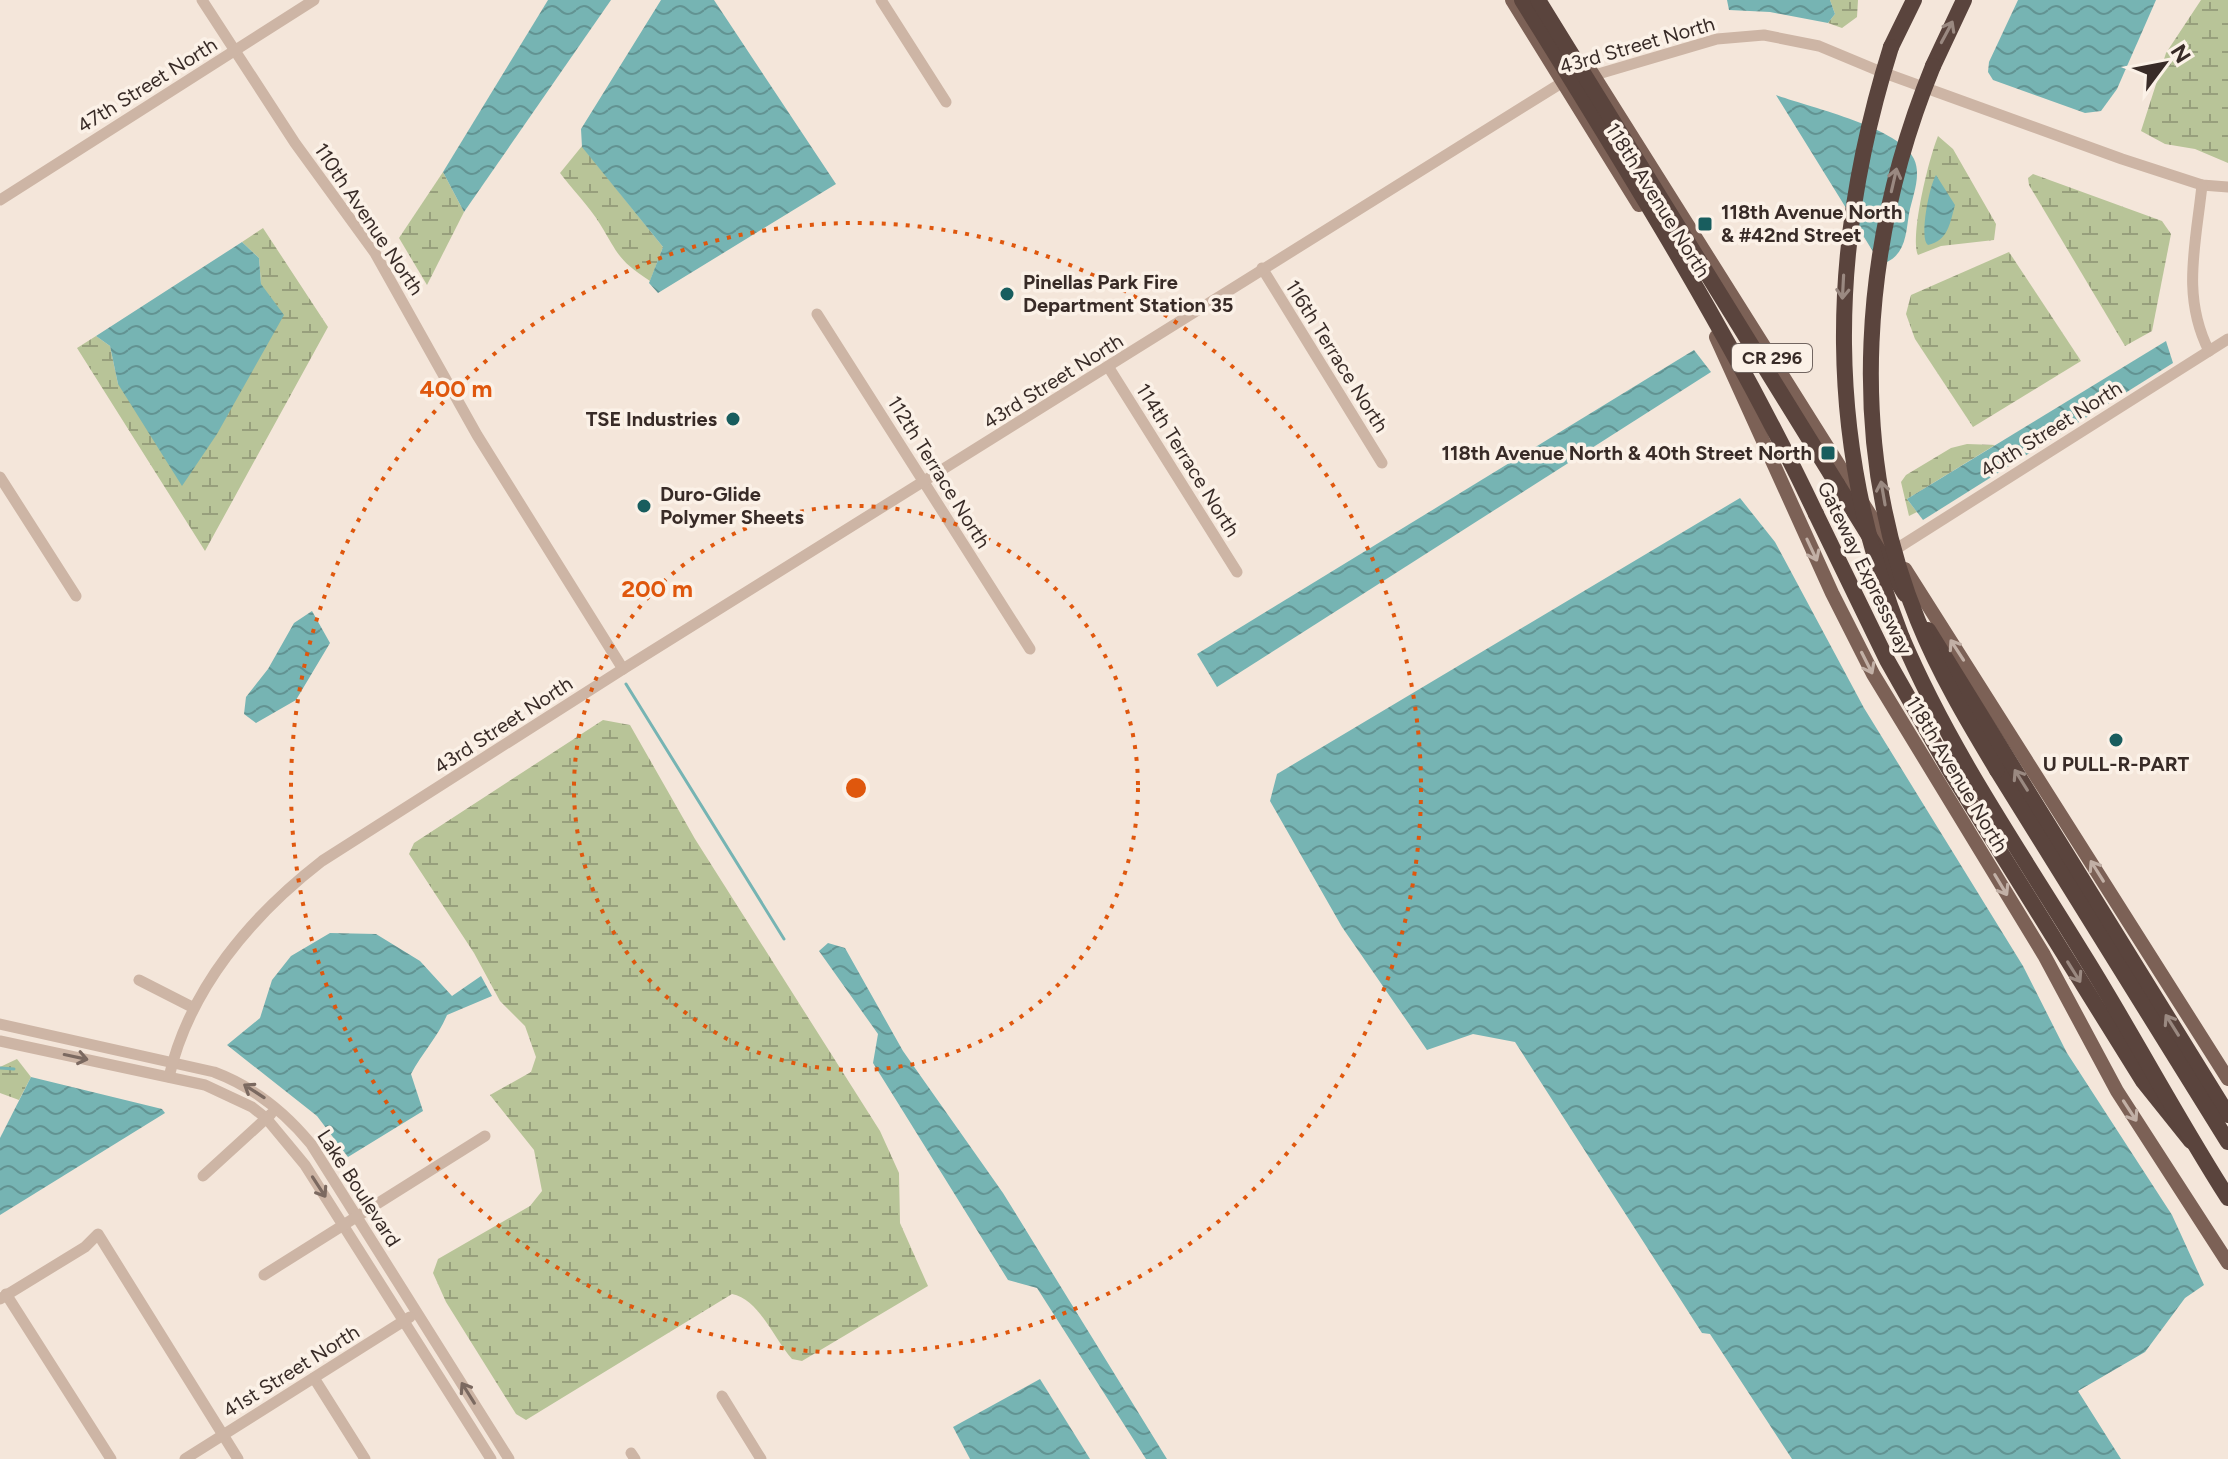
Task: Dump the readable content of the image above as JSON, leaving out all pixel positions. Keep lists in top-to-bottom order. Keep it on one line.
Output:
{"streets":{"highway":["Gateway Expressway"],"main road":["118th Avenue North","CR 296"],"street":["43rd Street North","47th Street North","110th Avenue North","116th Terrace North","40th Street North","114th Terrace North","112th Terrace North","Lake Boulevard","41st Street North"]},"crossings":[["43rd Street North","118th Avenue North"],["43rd Street North","110th Avenue North"],["43rd Street North","116th Terrace North"],["43rd Street North","114th Terrace North"],["43rd Street North","112th Terrace North"],["43rd Street North","Lake Boulevard"],["47th Street North","110th Avenue North"],["118th Avenue North","40th Street North"],["Lake Boulevard","41st Street North"]],"places":{"transit":["118th Avenue North & #42nd Street","118th Avenue North & 40th Street North"],"other":["Pinellas Park Fire Department Station 35","TSE Industries","Duro-Glide Polymer Sheets","U PULL-R-PART"]},"north":"top right","rings":["400 m","200 m"]}
